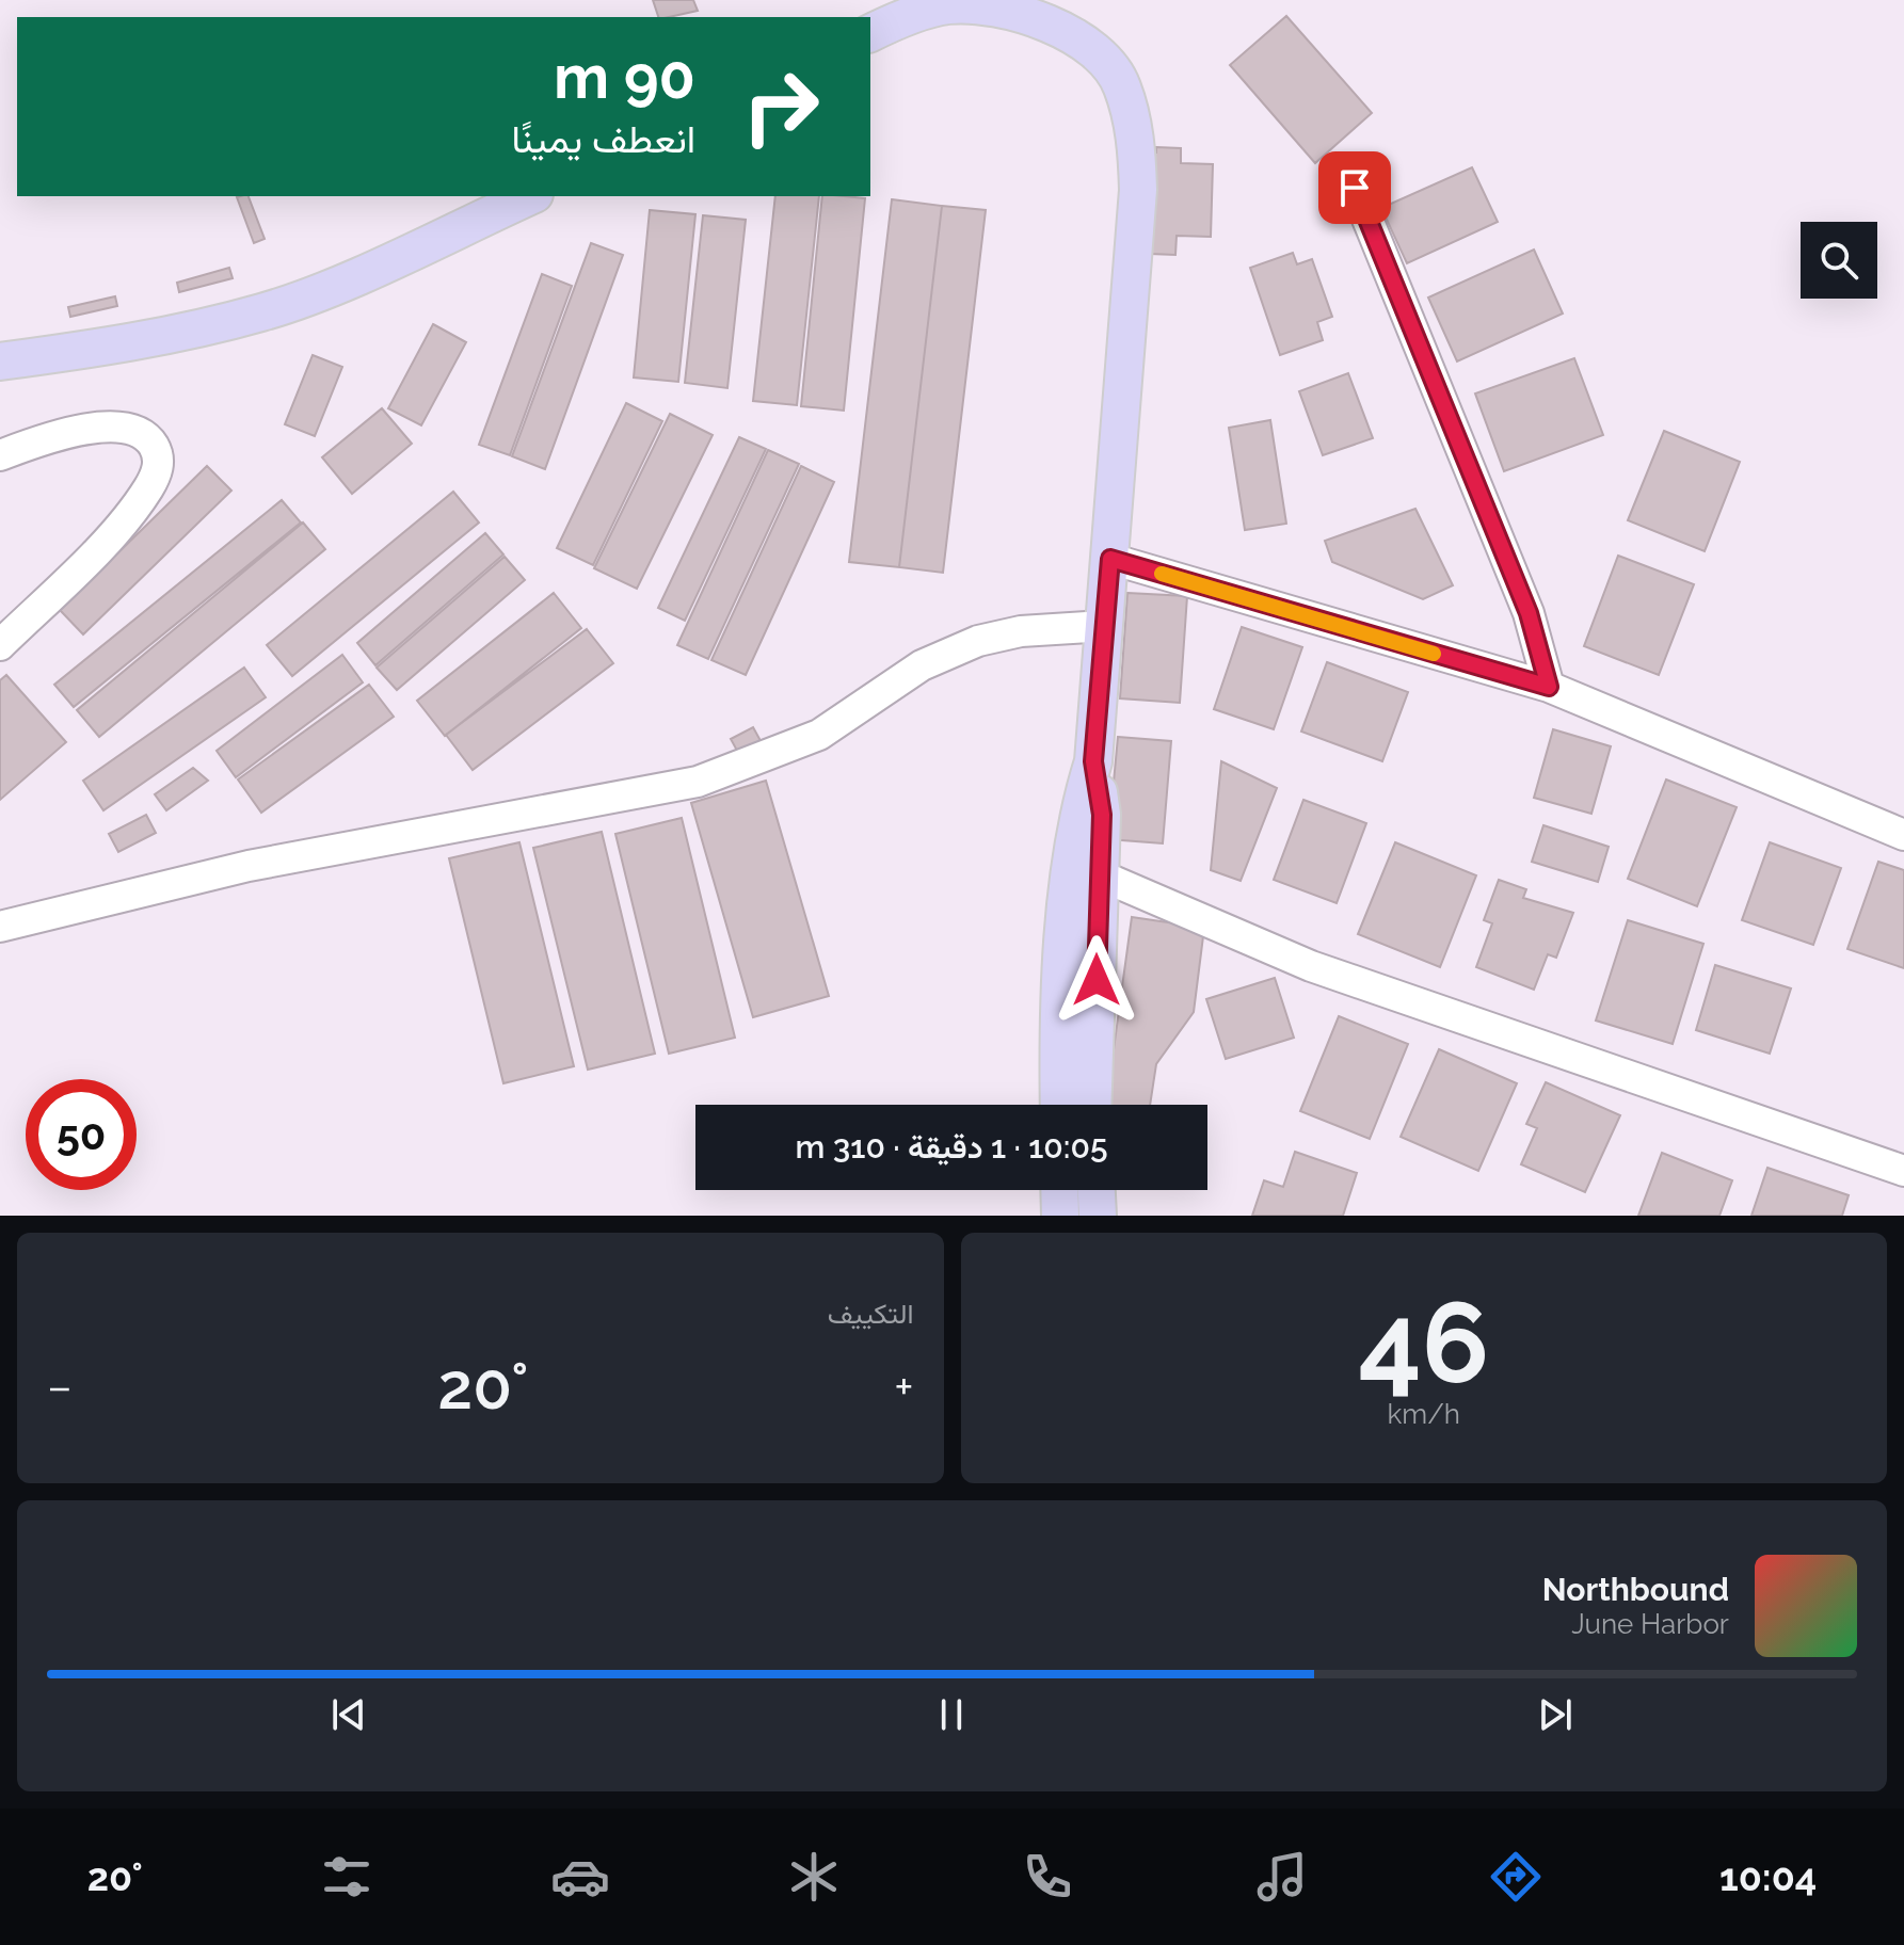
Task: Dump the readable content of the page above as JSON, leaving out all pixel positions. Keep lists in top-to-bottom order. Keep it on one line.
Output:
{"page":{"turn":["90 m","انعطف يمينًا"],"limit":"50","trip":"10:05 · 1 دقيقة · 310 m","tile":[["46","km/h"],"التكييف"],"heat":["−","20°","+"],"song":["Northbound","June Harbor"],"tabs":["10:04","20°"]}}
